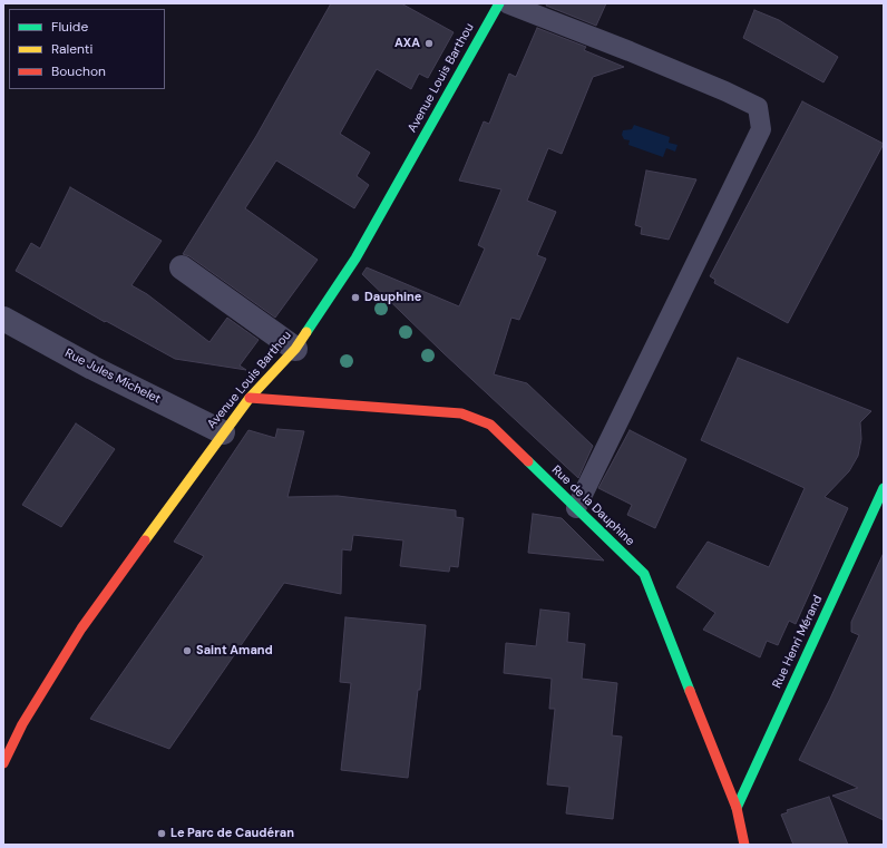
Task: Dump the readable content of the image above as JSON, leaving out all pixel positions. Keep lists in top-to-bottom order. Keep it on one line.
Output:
{"streets":{"street":["Avenue Louis Barthou","Rue Jules Michelet","Rue de la Dauphine","Rue Henri Mérand"]},"crossings":[["Avenue Louis Barthou","Rue Jules Michelet"],["Avenue Louis Barthou","Rue de la Dauphine"],["Rue de la Dauphine","Rue Henri Mérand"]],"places":["AXA","Dauphine","Saint Amand","Le Parc de Caudéran"],"legend":["Fluide","Ralenti","Bouchon"]}
